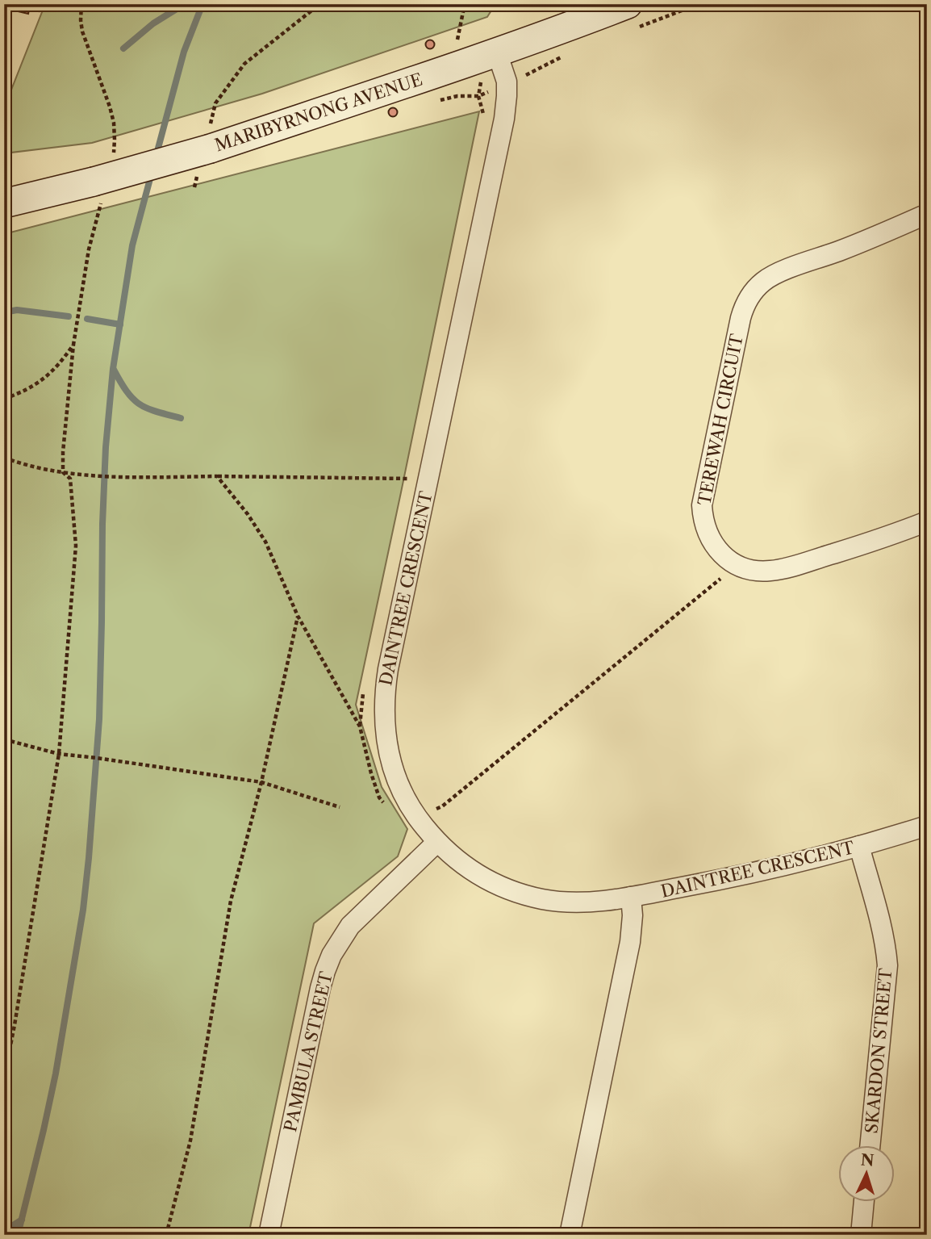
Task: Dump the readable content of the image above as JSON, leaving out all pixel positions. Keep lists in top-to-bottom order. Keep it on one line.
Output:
{"streets":{"street":["MARIBYRNONG AVENUE","TEREWAH CIRCUIT","DAINTREE CRESCENT","SKARDON STREET","PAMBULA STREET"]},"crossings":[["MARIBYRNONG AVENUE","DAINTREE CRESCENT"],["DAINTREE CRESCENT","SKARDON STREET"],["DAINTREE CRESCENT","PAMBULA STREET"]],"north":"top"}
